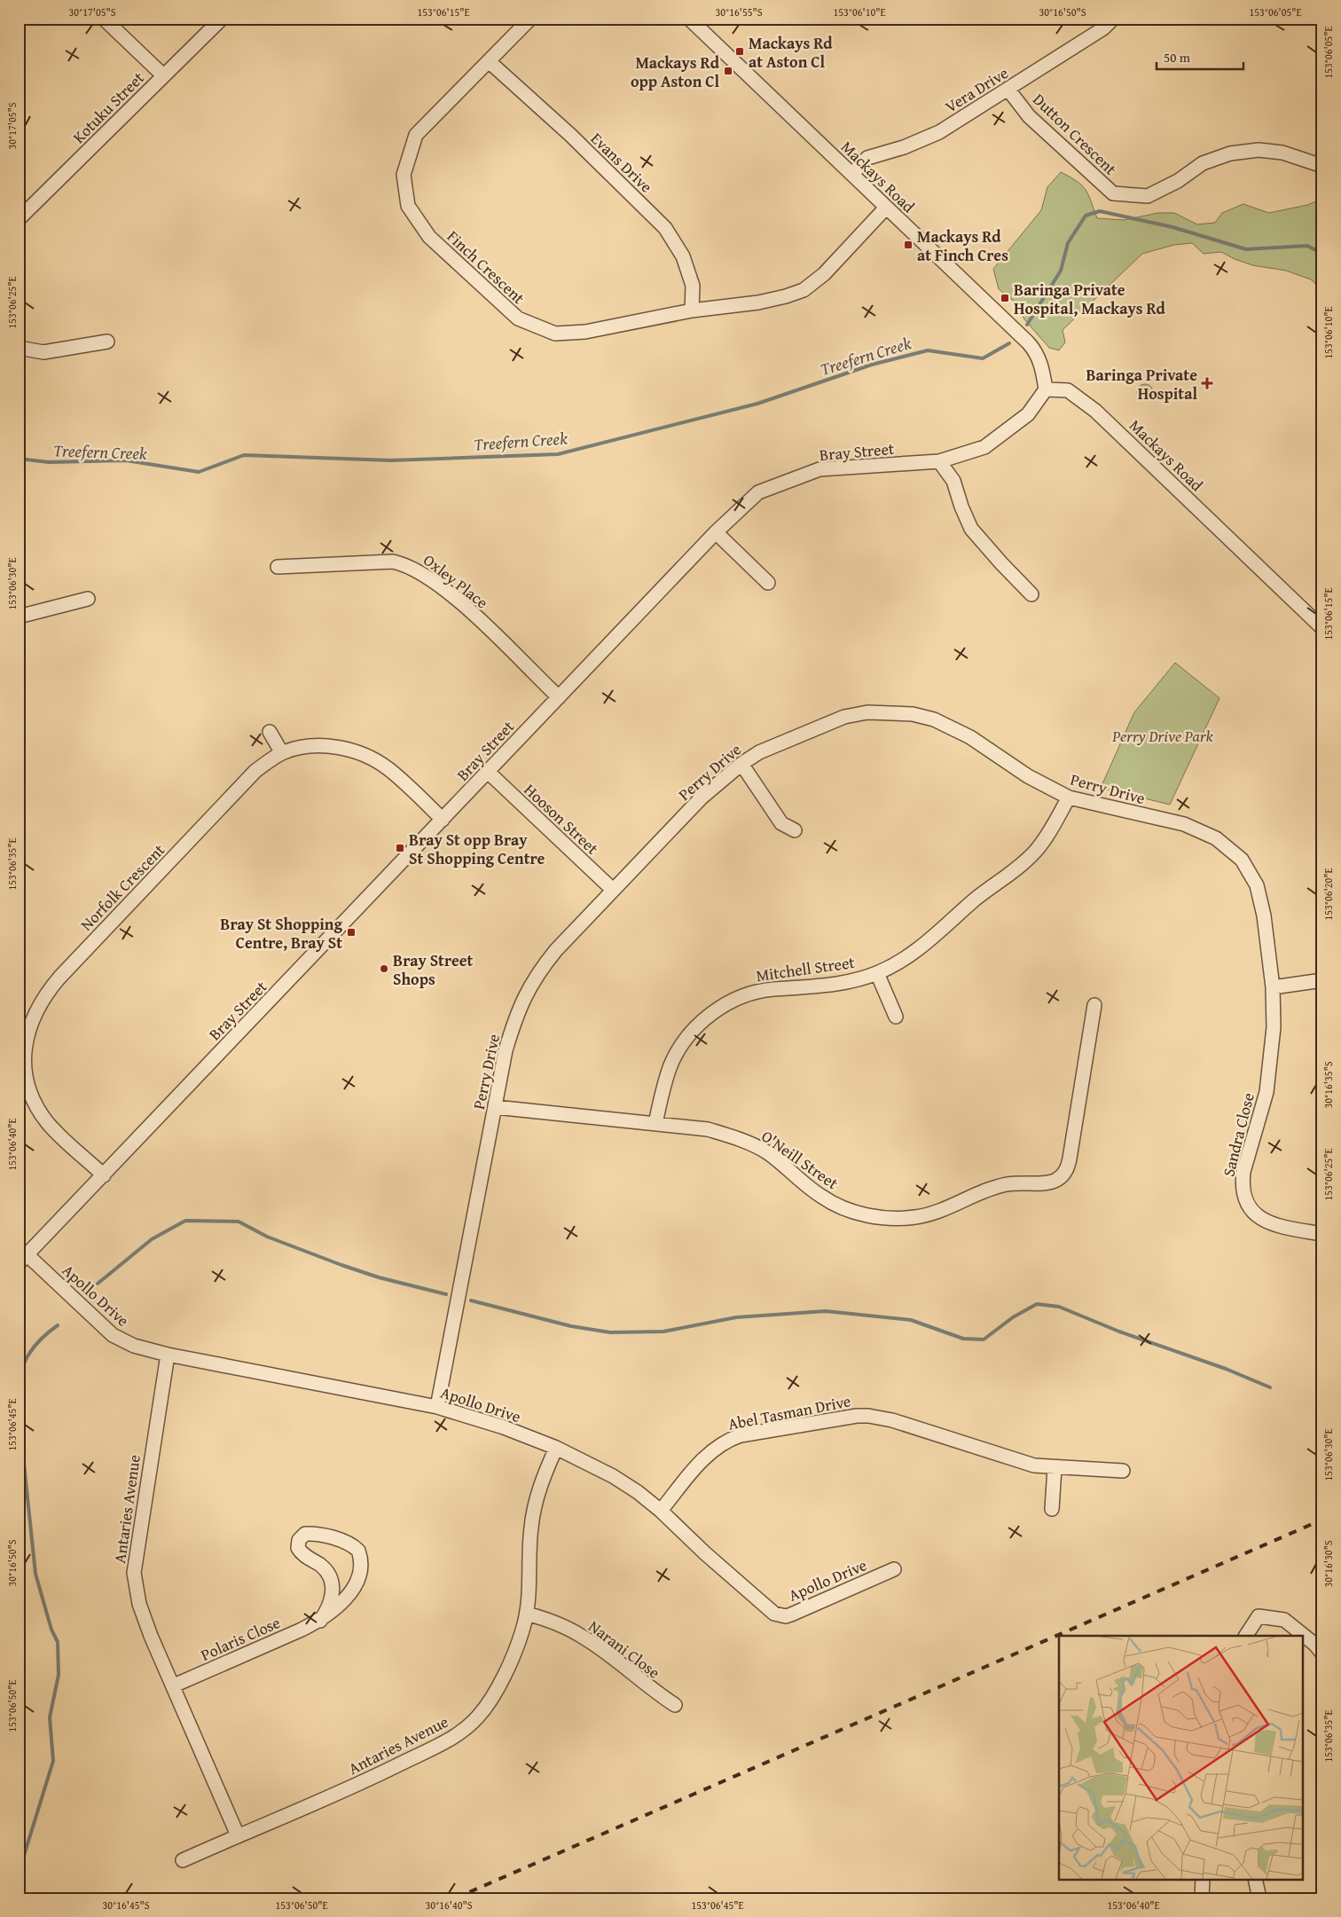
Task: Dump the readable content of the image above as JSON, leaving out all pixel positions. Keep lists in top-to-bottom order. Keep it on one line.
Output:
{"streets":{"street":["Vera Drive","Kotuku Street","Dutton Crescent","Evans Drive","Mackays Road","Finch Crescent","Bray Street","Oxley Place","Perry Drive","Hooson Street","Norfolk Crescent","Mitchell Street","Sandra Close","O'Neill Street","Apollo Drive","Abel Tasman Drive","Antaries Avenue","Polaris Close","Narani Close"]},"crossings":[["Vera Drive","Dutton Crescent"],["Vera Drive","Mackays Road"],["Evans Drive","Finch Crescent"],["Mackays Road","Finch Crescent"],["Mackays Road","Bray Street"],["Bray Street","Oxley Place"],["Bray Street","Hooson Street"],["Bray Street","Norfolk Crescent"],["Bray Street","Apollo Drive"],["Perry Drive","Hooson Street"],["Perry Drive","Mitchell Street"],["Perry Drive","Sandra Close"],["Perry Drive","O'Neill Street"],["Perry Drive","Apollo Drive"],["Mitchell Street","O'Neill Street"],["Apollo Drive","Abel Tasman Drive"],["Apollo Drive","Antaries Avenue"],["Antaries Avenue","Polaris Close"],["Antaries Avenue","Narani Close"]],"water":["Treefern Creek"],"parks":["Perry Drive Park"],"places":{"transit":["Mackays Rd at Aston Cl","Mackays Rd opp Aston Cl","Mackays Rd at Finch Cres","Baringa Private Hospital, Mackays Rd","Bray St opp Bray St Shopping Centre","Bray St Shopping Centre, Bray St"],"health":["Baringa Private Hospital"],"other":["Bray Street Shops"]},"scale_bar":"50 m","coordinates":["30°17'05\"S","153°06'15\"E","30°16'55\"S","153°06'10\"E","30°16'50\"S","153°06'05\"E","153°06'25\"E","153°06'30\"E","153°06'35\"E","153°06'20\"E","30°16'35\"S","153°06'40\"E","153°06'45\"E","30°16'30\"S","153°06'50\"E","30°16'45\"S","30°16'40\"S"]}
